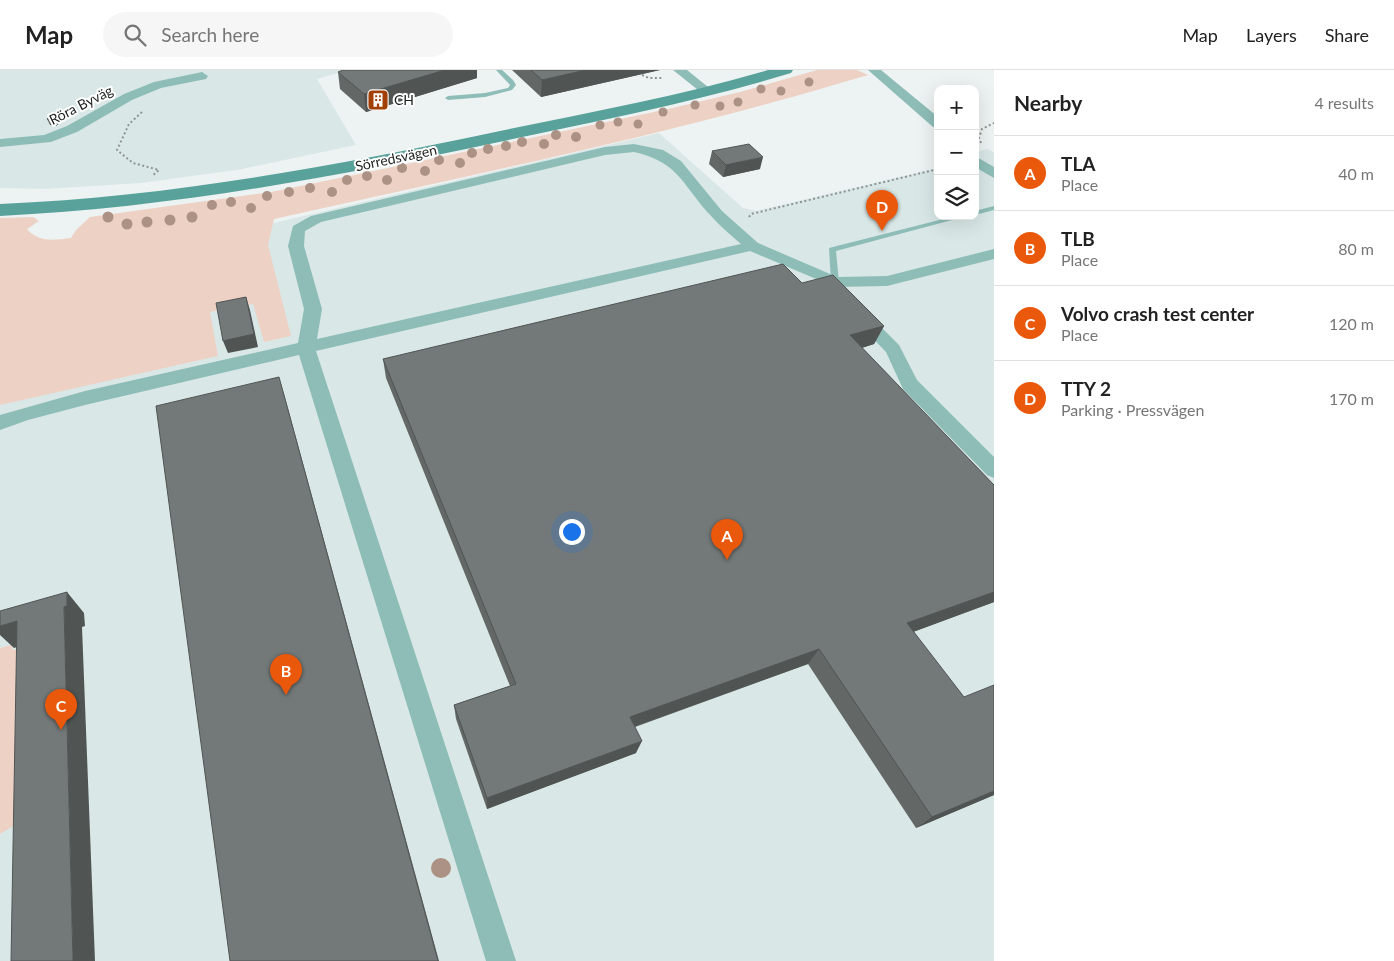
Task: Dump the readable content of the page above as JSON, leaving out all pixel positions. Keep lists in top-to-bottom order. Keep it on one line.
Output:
{"streets":{"street":["Röra Byväg","Sörredsvägen"]},"places":{"building":["CH"]},"page":{"header":"Map","search":"Search here","nav":["Map","Layers","Share"],"heading":["Nearby","4 results"],"map_buttons":["+","−"],"list":[{"mark":"A","name":"TLA","note":"Place","value":"40 m"},{"mark":"B","name":"TLB","note":"Place","value":"80 m"},{"mark":"C","name":"Volvo crash test center","note":"Place","value":"120 m"},{"mark":"D","name":"TTY 2","note":"Parking · Pressvägen","value":"170 m"}],"pins":["D","A","B","C"]}}
